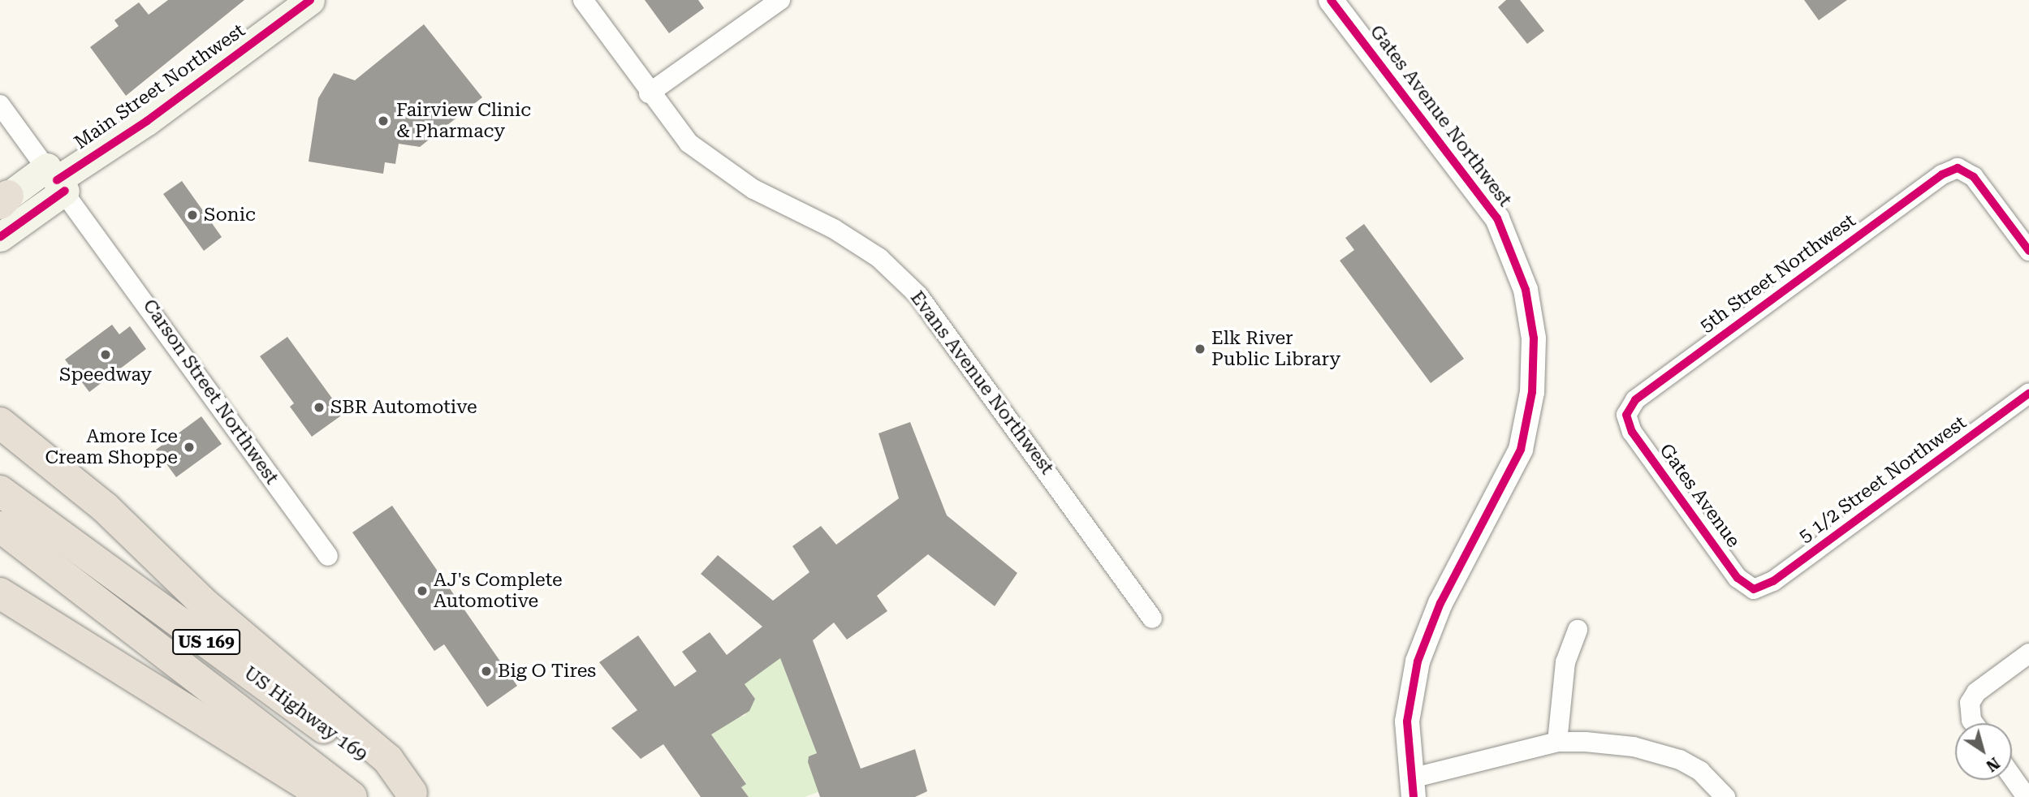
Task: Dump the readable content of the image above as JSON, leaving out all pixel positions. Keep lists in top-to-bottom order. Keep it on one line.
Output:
{"streets":{"highway":["US 169","US Highway 169"],"main road":["Main Street Northwest"],"street":["Gates Avenue Northwest","5th Street Northwest","Evans Avenue Northwest","Carson Street Northwest","5 1/2 Street Northwest","Gates Avenue"]},"crossings":[["Main Street Northwest","Carson Street Northwest"],["5th Street Northwest","Gates Avenue"],["5 1/2 Street Northwest","Gates Avenue"]],"places":["Fairview Clinic & Pharmacy","Sonic","Elk River Public Library","Speedway","SBR Automotive","Amore Ice Cream Shoppe","AJ's Complete Automotive","Big O Tires"],"north":"bottom right"}
